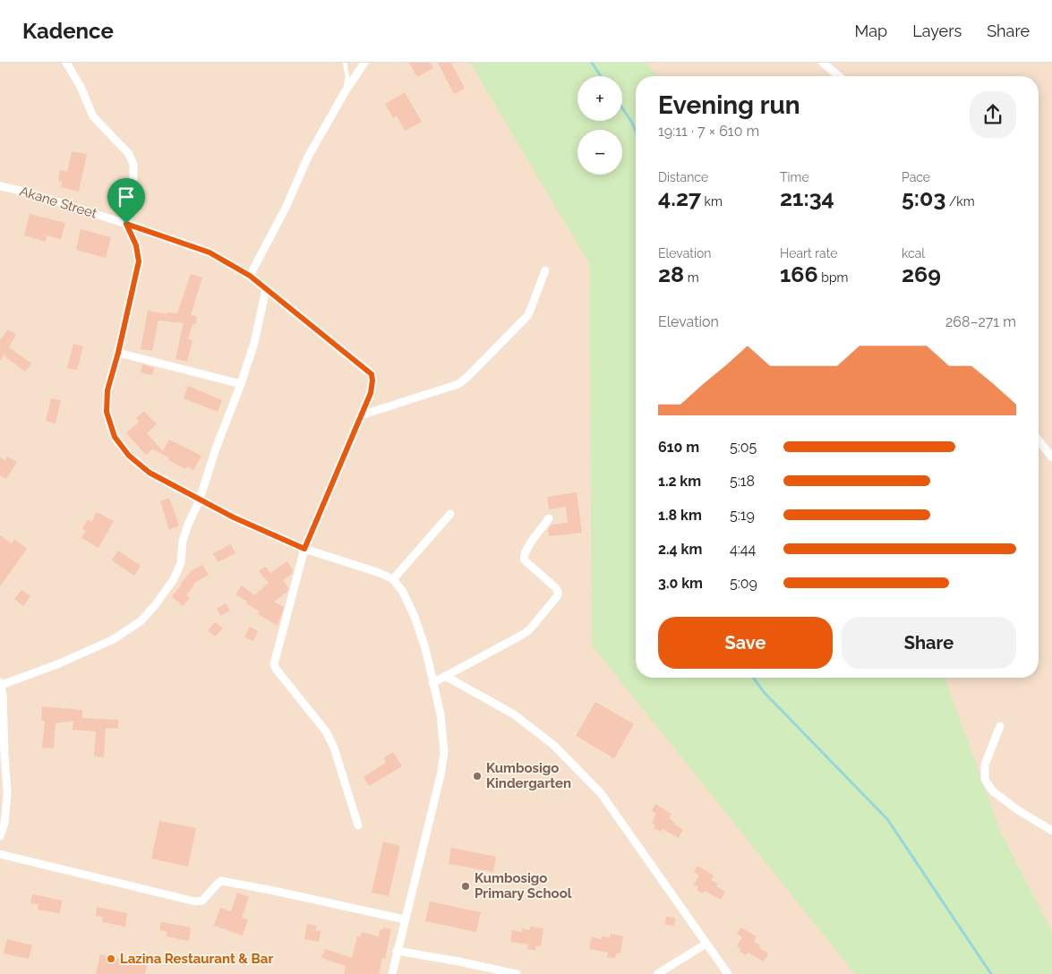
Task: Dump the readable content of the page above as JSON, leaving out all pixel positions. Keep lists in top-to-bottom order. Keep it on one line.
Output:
{"streets":{"street":["Akane Street"]},"places":["Kumbosigo Kindergarten","Kumbosigo Primary School","Lazina Restaurant & Bar"],"page":{"header":"Kadence","nav":["Map","Layers","Share"],"map_buttons":["+","−"],"heading":["Evening run","19:11 · 7 × 610 m"],"stats":[["Distance","4.27 km"],["Time","21:34"],["Pace","5:03 /km"],["Elevation","28 m"],["Heart rate","166 bpm"],["kcal","269"]],"chart":["Elevation","268–271 m"],"list":[{"name":"610 m","note":"5:05"},{"name":"1.2 km","note":"5:18"},{"name":"1.8 km","note":"5:19"},{"name":"2.4 km","note":"4:44"},{"name":"3.0 km","note":"5:09"}],"buttons":["Save","Share"]}}
